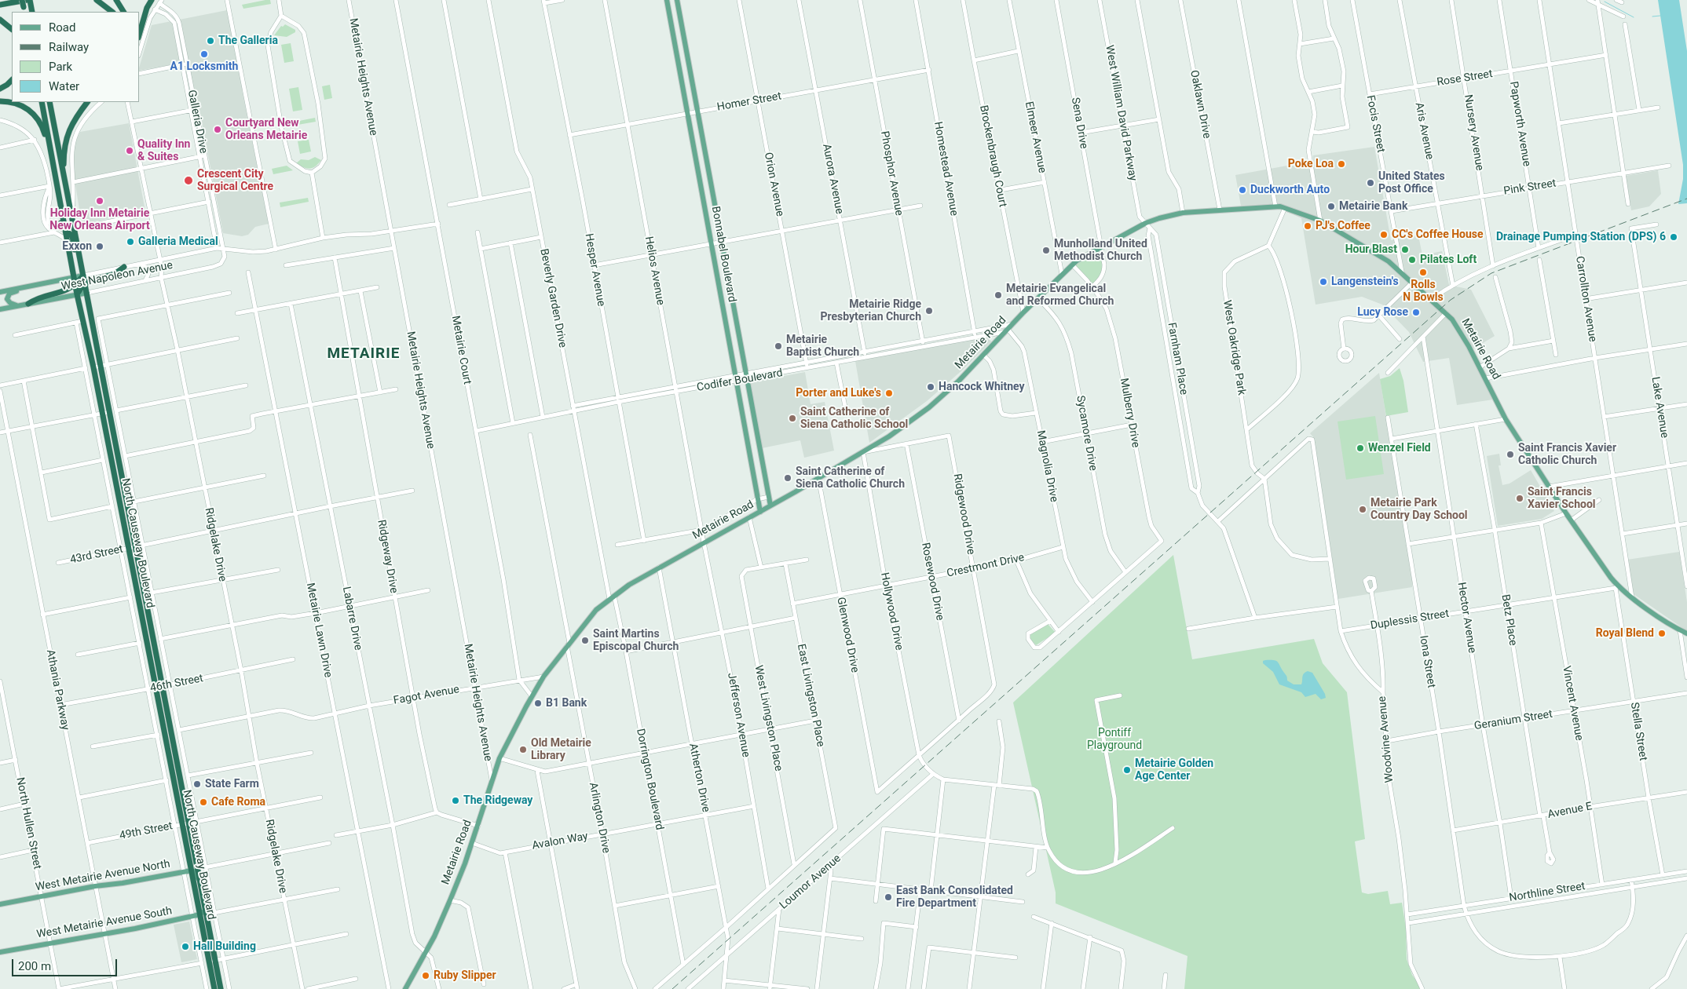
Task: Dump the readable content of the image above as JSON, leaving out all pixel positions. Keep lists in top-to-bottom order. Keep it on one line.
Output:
{"streets":{"highway":["North Causeway Boulevard"],"main road":["Bonnabel Boulevard","West Napoleon Avenue","Metairie Road","West Metairie Avenue North","West Metairie Avenue South"],"street":["Metairie Heights Avenue","Rose Street","Homer Street","Oaklawn Drive","West William David Parkway","Galleria Drive","Sena Drive","Focis Street","Papworth Avenue","Aris Avenue","Nursery Avenue","Elmeer Avenue","Brockenbraugh Court","Homestead Avenue","Phosphor Avenue","Aurora Avenue","Orion Avenue","Pink Street","Hesper Avenue","Helios Avenue","Beverly Garden Drive","Carrollton Avenue","West Oakridge Park","Metairie Court","Farnham Place","Codifer Boulevard","Lake Avenue","Mulberry Drive","Sycamore Drive","Magnolia Drive","Ridgewood Drive","Ridgelake Drive","43rd Street","Ridgeway Drive","Crestmont Drive","Rosewood Drive","Hollywood Drive","Hector Avenue","Labarre Drive","Duplessis Street","Betz Place","Metairie Lawn Drive","Glenwood Drive","Iona Street","46th Street","Athania Parkway","Fagot Avenue","East Livingston Place","Vincent Avenue","Jefferson Avenue","West Livingston Place","Geranium Street","Stella Street","Woodvine Avenue","Atherton Drive","Dorrington Boulevard","Avenue E","Arlington Drive","North Hullen Street","49th Street","Avalon Way","Loumor Avenue","Northline Street"]},"crossings":[["Metairie Heights Avenue","West Napoleon Avenue"],["Metairie Heights Avenue","Metairie Road"],["Metairie Heights Avenue","Fagot Avenue"],["Rose Street","Focis Street"],["Rose Street","Papworth Avenue"],["Rose Street","Aris Avenue"],["Rose Street","Nursery Avenue"],["Rose Street","Carrollton Avenue"],["Homer Street","Homestead Avenue"],["Homer Street","Phosphor Avenue"],["Homer Street","Aurora Avenue"],["Homer Street","Orion Avenue"],["Homer Street","Bonnabel Boulevard"],["Homer Street","Hesper Avenue"],["Homer Street","Helios Avenue"],["Oaklawn Drive","Metairie Road"],["West William David Parkway","Metairie Road"],["West William David Parkway","Farnham Place"],["Galleria Drive","West Napoleon Avenue"],["Sena Drive","Metairie Road"],["Focis Street","Pink Street"],["Focis Street","Metairie Road"],["Papworth Avenue","Pink Street"],["Aris Avenue","Pink Street"],["Nursery Avenue","Pink Street"],["Elmeer Avenue","Metairie Road"],["Brockenbraugh Court","Metairie Road"],["Homestead Avenue","Codifer Boulevard"],["Phosphor Avenue","Codifer Boulevard"],["Aurora Avenue","Codifer Boulevard"],["Orion Avenue","Codifer Boulevard"],["Pink Street","Carrollton Avenue"],["Bonnabel Boulevard","Metairie Road"],["Bonnabel Boulevard","Codifer Boulevard"],["Hesper Avenue","Codifer Boulevard"],["Helios Avenue","Metairie Road"],["Helios Avenue","Codifer Boulevard"],["Helios Avenue","Jefferson Avenue"],["West Napoleon Avenue","Metairie Court"],["West Napoleon Avenue","North Causeway Boulevard"],["West Napoleon Avenue","Ridgelake Drive"],["Beverly Garden Drive","Metairie Road"],["Beverly Garden Drive","Codifer Boulevard"],["Beverly Garden Drive","Dorrington Boulevard"],["Carrollton Avenue","Metairie Road"],["Metairie Road","Metairie Court"],["Metairie Road","Farnham Place"],["Metairie Road","Codifer Boulevard"],["Metairie Road","Mulberry Drive"],["Metairie Road","Sycamore Drive"],["Metairie Road","Magnolia Drive"],["Metairie Road","Hollywood Drive"],["Metairie Road","Labarre Drive"],["Metairie Road","Duplessis Street"],["Metairie Road","Glenwood Drive"],["Metairie Road","Fagot Avenue"],["Metairie Road","Jefferson Avenue"],["Metairie Road","Stella Street"],["Metairie Road","Atherton Drive"],["Metairie Road","Dorrington Boulevard"],["Metairie Road","Arlington Drive"],["West Oakridge Park","Woodvine Avenue"],["Metairie Court","Codifer Boulevard"],["Metairie Court","Fagot Avenue"],["Codifer Boulevard","Magnolia Drive"],["Mulberry Drive","Sycamore Drive"],["Magnolia Drive","Crestmont Drive"],["Ridgewood Drive","Crestmont Drive"],["Ridgewood Drive","Rosewood Drive"],["North Causeway Boulevard","Ridgelake Drive"],["North Causeway Boulevard","43rd Street"],["North Causeway Boulevard","46th Street"],["North Causeway Boulevard","49th Street"],["North Causeway Boulevard","West Metairie Avenue North"],["North Causeway Boulevard","West Metairie Avenue South"],["Ridgelake Drive","43rd Street"],["Ridgelake Drive","46th Street"],["Ridgelake Drive","Fagot Avenue"],["Ridgelake Drive","49th Street"],["43rd Street","Ridgeway Drive"],["43rd Street","Labarre Drive"],["43rd Street","Metairie Lawn Drive"],["Ridgeway Drive","Fagot Avenue"],["Crestmont Drive","Rosewood Drive"],["Crestmont Drive","Hollywood Drive"],["Crestmont Drive","Glenwood Drive"],["Crestmont Drive","East Livingston Place"],["Hollywood Drive","Glenwood Drive"],["Hollywood Drive","Loumor Avenue"],["Hector Avenue","Duplessis Street"],["Hector Avenue","Geranium Street"],["Hector Avenue","Avenue E"],["Hector Avenue","Northline Street"],["Labarre Drive","Fagot Avenue"],["Duplessis Street","Betz Place"],["Duplessis Street","Iona Street"],["Duplessis Street","Vincent Avenue"],["Duplessis Street","Stella Street"],["Duplessis Street","Woodvine Avenue"],["Betz Place","Geranium Street"],["Betz Place","Avenue E"],["Metairie Lawn Drive","Fagot Avenue"],["Iona Street","Geranium Street"],["Iona Street","Avenue E"],["Iona Street","Northline Street"],["46th Street","Athania Parkway"],["Athania Parkway","49th Street"],["Athania Parkway","West Metairie Avenue North"],["Athania Parkway","West Metairie Avenue South"],["East Livingston Place","Loumor Avenue"],["Vincent Avenue","Geranium Street"],["Vincent Avenue","Avenue E"],["Vincent Avenue","Northline Street"],["Jefferson Avenue","Avalon Way"],["Jefferson Avenue","Loumor Avenue"],["West Livingston Place","Loumor Avenue"],["Geranium Street","Stella Street"],["Geranium Street","Woodvine Avenue"],["Stella Street","Avenue E"],["Stella Street","Northline Street"],["Woodvine Avenue","Northline Street"],["Atherton Drive","Avalon Way"],["Atherton Drive","Loumor Avenue"],["Dorrington Boulevard","Avalon Way"],["Dorrington Boulevard","Loumor Avenue"],["Arlington Drive","Avalon Way"],["North Hullen Street","West Metairie Avenue North"],["North Hullen Street","West Metairie Avenue South"]],"districts":["METAIRIE"],"parks":["Pontiff Playground"],"places":["The Galleria","A1 Locksmith","Courtyard New Orleans Metairie","Quality Inn & Suites","Poke Loa","Crescent City Surgical Centre","United States Post Office","Duckworth Auto","Holiday Inn Metairie New Orleans Airport","Metairie Bank","PJ's Coffee","CC's Coffee House","Drainage Pumping Station (DPS) 6","Galleria Medical","Exxon","Hour Blast","Munholland United Methodist Church","Pilates Loft","Rolls N Bowls","Langenstein's","Metairie Evangelical and Reformed Church","Metairie Ridge Presbyterian Church","Lucy Rose","Metairie Baptist Church","Hancock Whitney","Porter and Luke's","Saint Catherine of Siena Catholic School","Wenzel Field","Saint Francis Xavier Catholic Church","Saint Catherine of Siena Catholic Church","Saint Francis Xavier School","Metairie Park Country Day School","Royal Blend","Saint Martins Episcopal Church","B1 Bank","Old Metairie Library","Metairie Golden Age Center","State Farm","The Ridgeway","Cafe Roma","East Bank Consolidated Fire Department","Hall Building","Ruby Slipper"],"legend":["Road","Railway","Park","Water"],"scale_bar":"200 m"}
